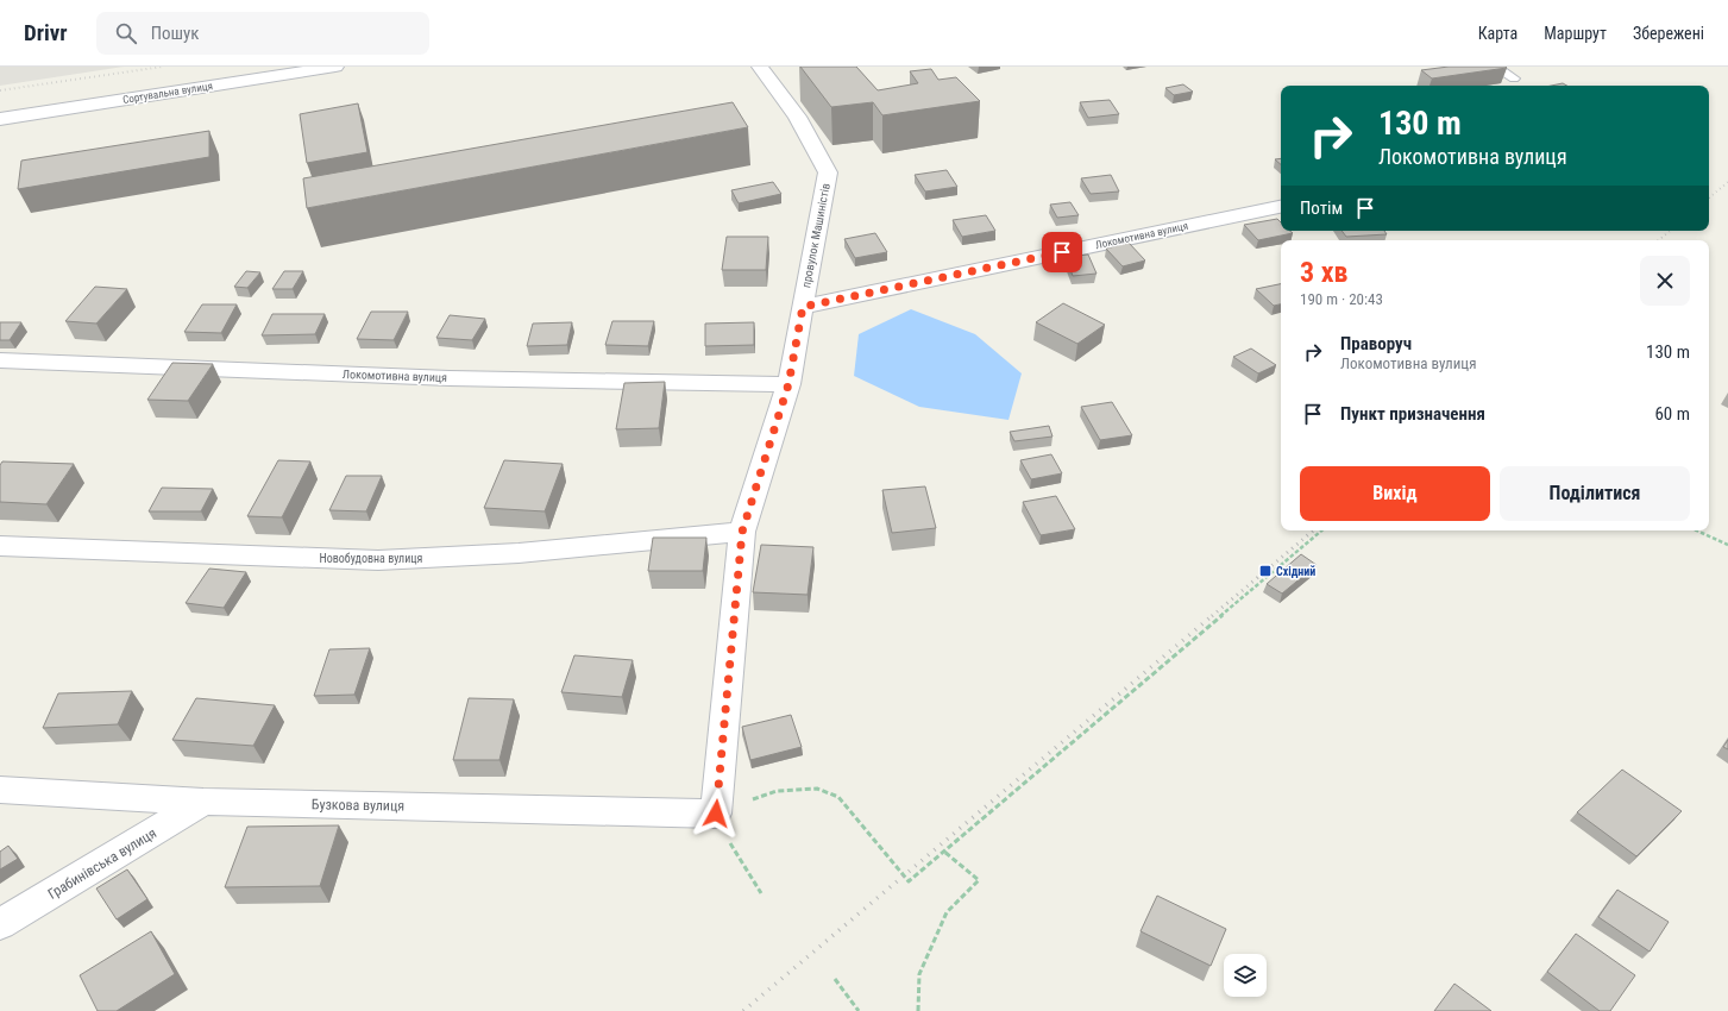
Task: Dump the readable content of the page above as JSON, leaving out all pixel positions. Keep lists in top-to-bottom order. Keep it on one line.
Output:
{"streets":{"street":["Сортувальна вулиця","провулок Машиністів","Локомотивна вулиця","Новобудовна вулиця","Бузкова вулиця","Грабинівська вулиця"]},"crossings":[["провулок Машиністів","Локомотивна вулиця"],["провулок Машиністів","Новобудовна вулиця"],["провулок Машиністів","Бузкова вулиця"],["Бузкова вулиця","Грабинівська вулиця"]],"places":{"transit":["Східний"]},"page":{"header":"Drivr","search":"Пошук","nav":["Карта","Маршрут","Збережені"],"turn":["130 m","Локомотивна вулиця"],"then":"Потім","heading":["3 хв","190 m · 20:43"],"list":[{"name":"Праворуч","note":"Локомотивна вулиця","value":"130 m"},{"name":"Пункт призначення","value":"60 m"}],"buttons":["Вихід","Поділитися"]}}
